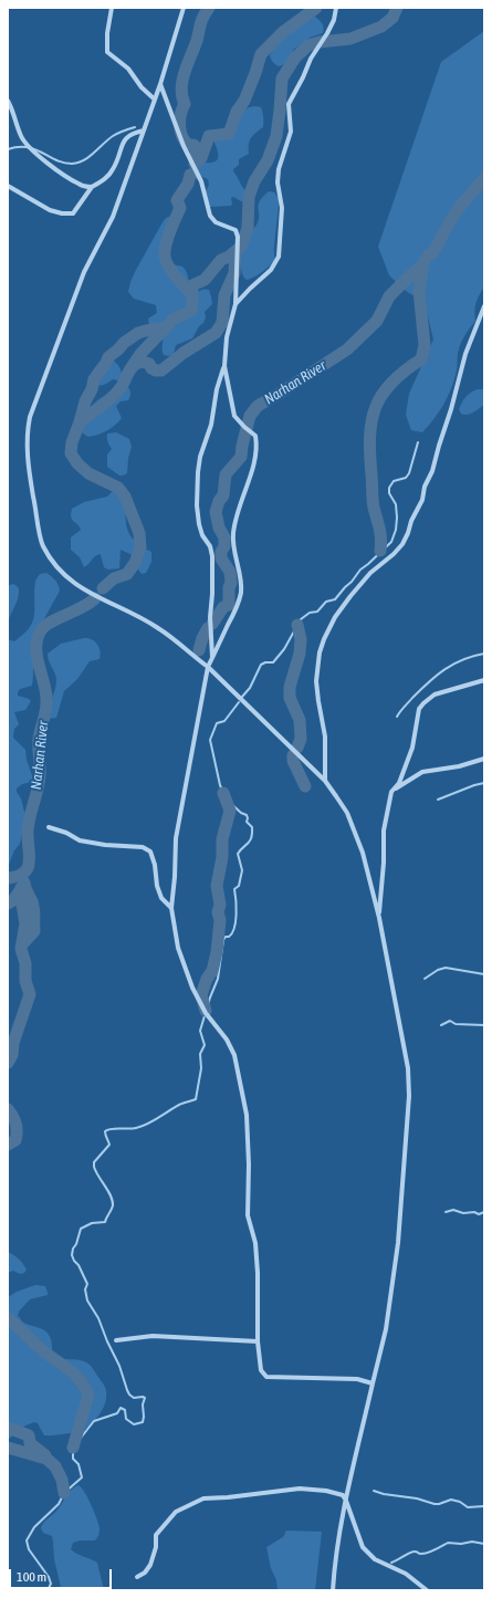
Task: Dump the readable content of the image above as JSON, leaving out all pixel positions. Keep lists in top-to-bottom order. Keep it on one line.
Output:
{"water":["Narhan River"],"scale_bar":"100 m"}
